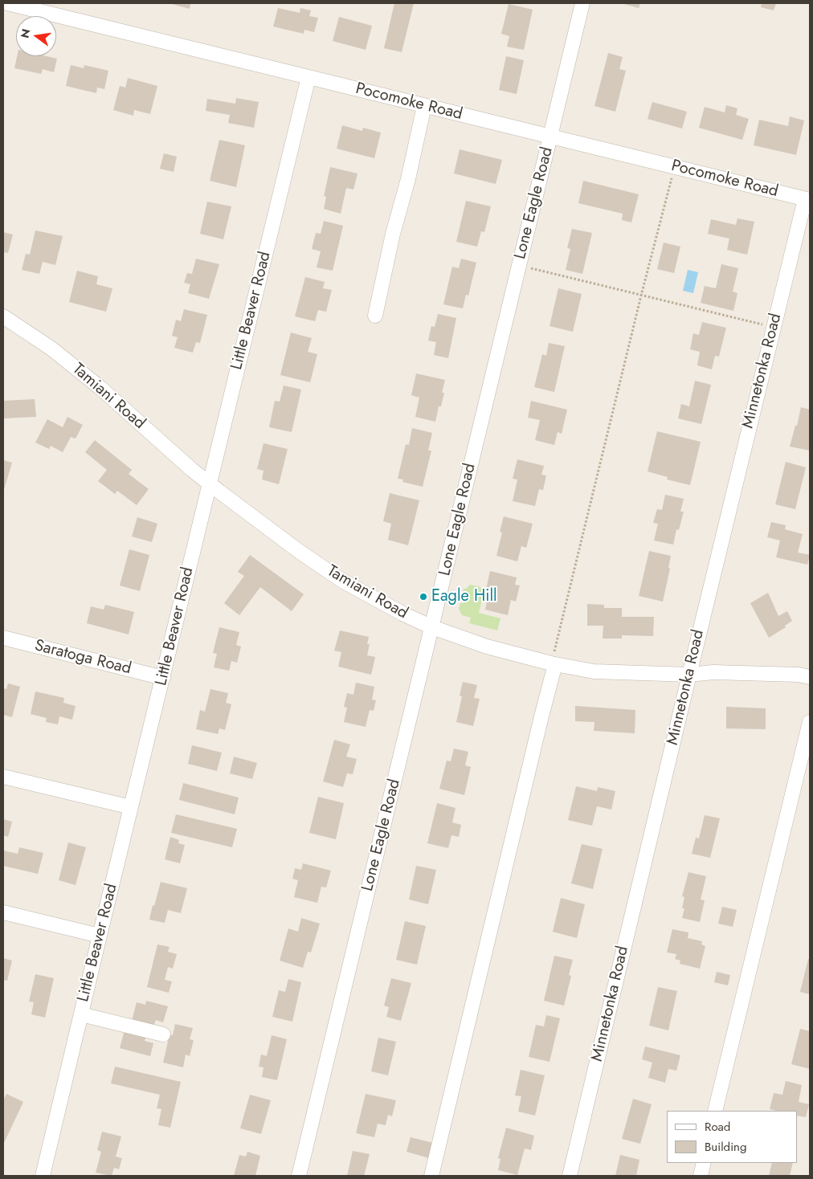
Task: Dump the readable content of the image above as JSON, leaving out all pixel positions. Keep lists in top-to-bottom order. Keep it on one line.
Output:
{"streets":{"street":["Pocomoke Road","Lone Eagle Road","Little Beaver Road","Minnetonka Road","Tamiani Road","Saratoga Road"]},"crossings":[["Pocomoke Road","Lone Eagle Road"],["Pocomoke Road","Little Beaver Road"],["Pocomoke Road","Minnetonka Road"],["Lone Eagle Road","Tamiani Road"],["Little Beaver Road","Tamiani Road"],["Little Beaver Road","Saratoga Road"],["Minnetonka Road","Tamiani Road"]],"places":["Eagle Hill"],"legend":["Road","Building"],"north":"left"}
